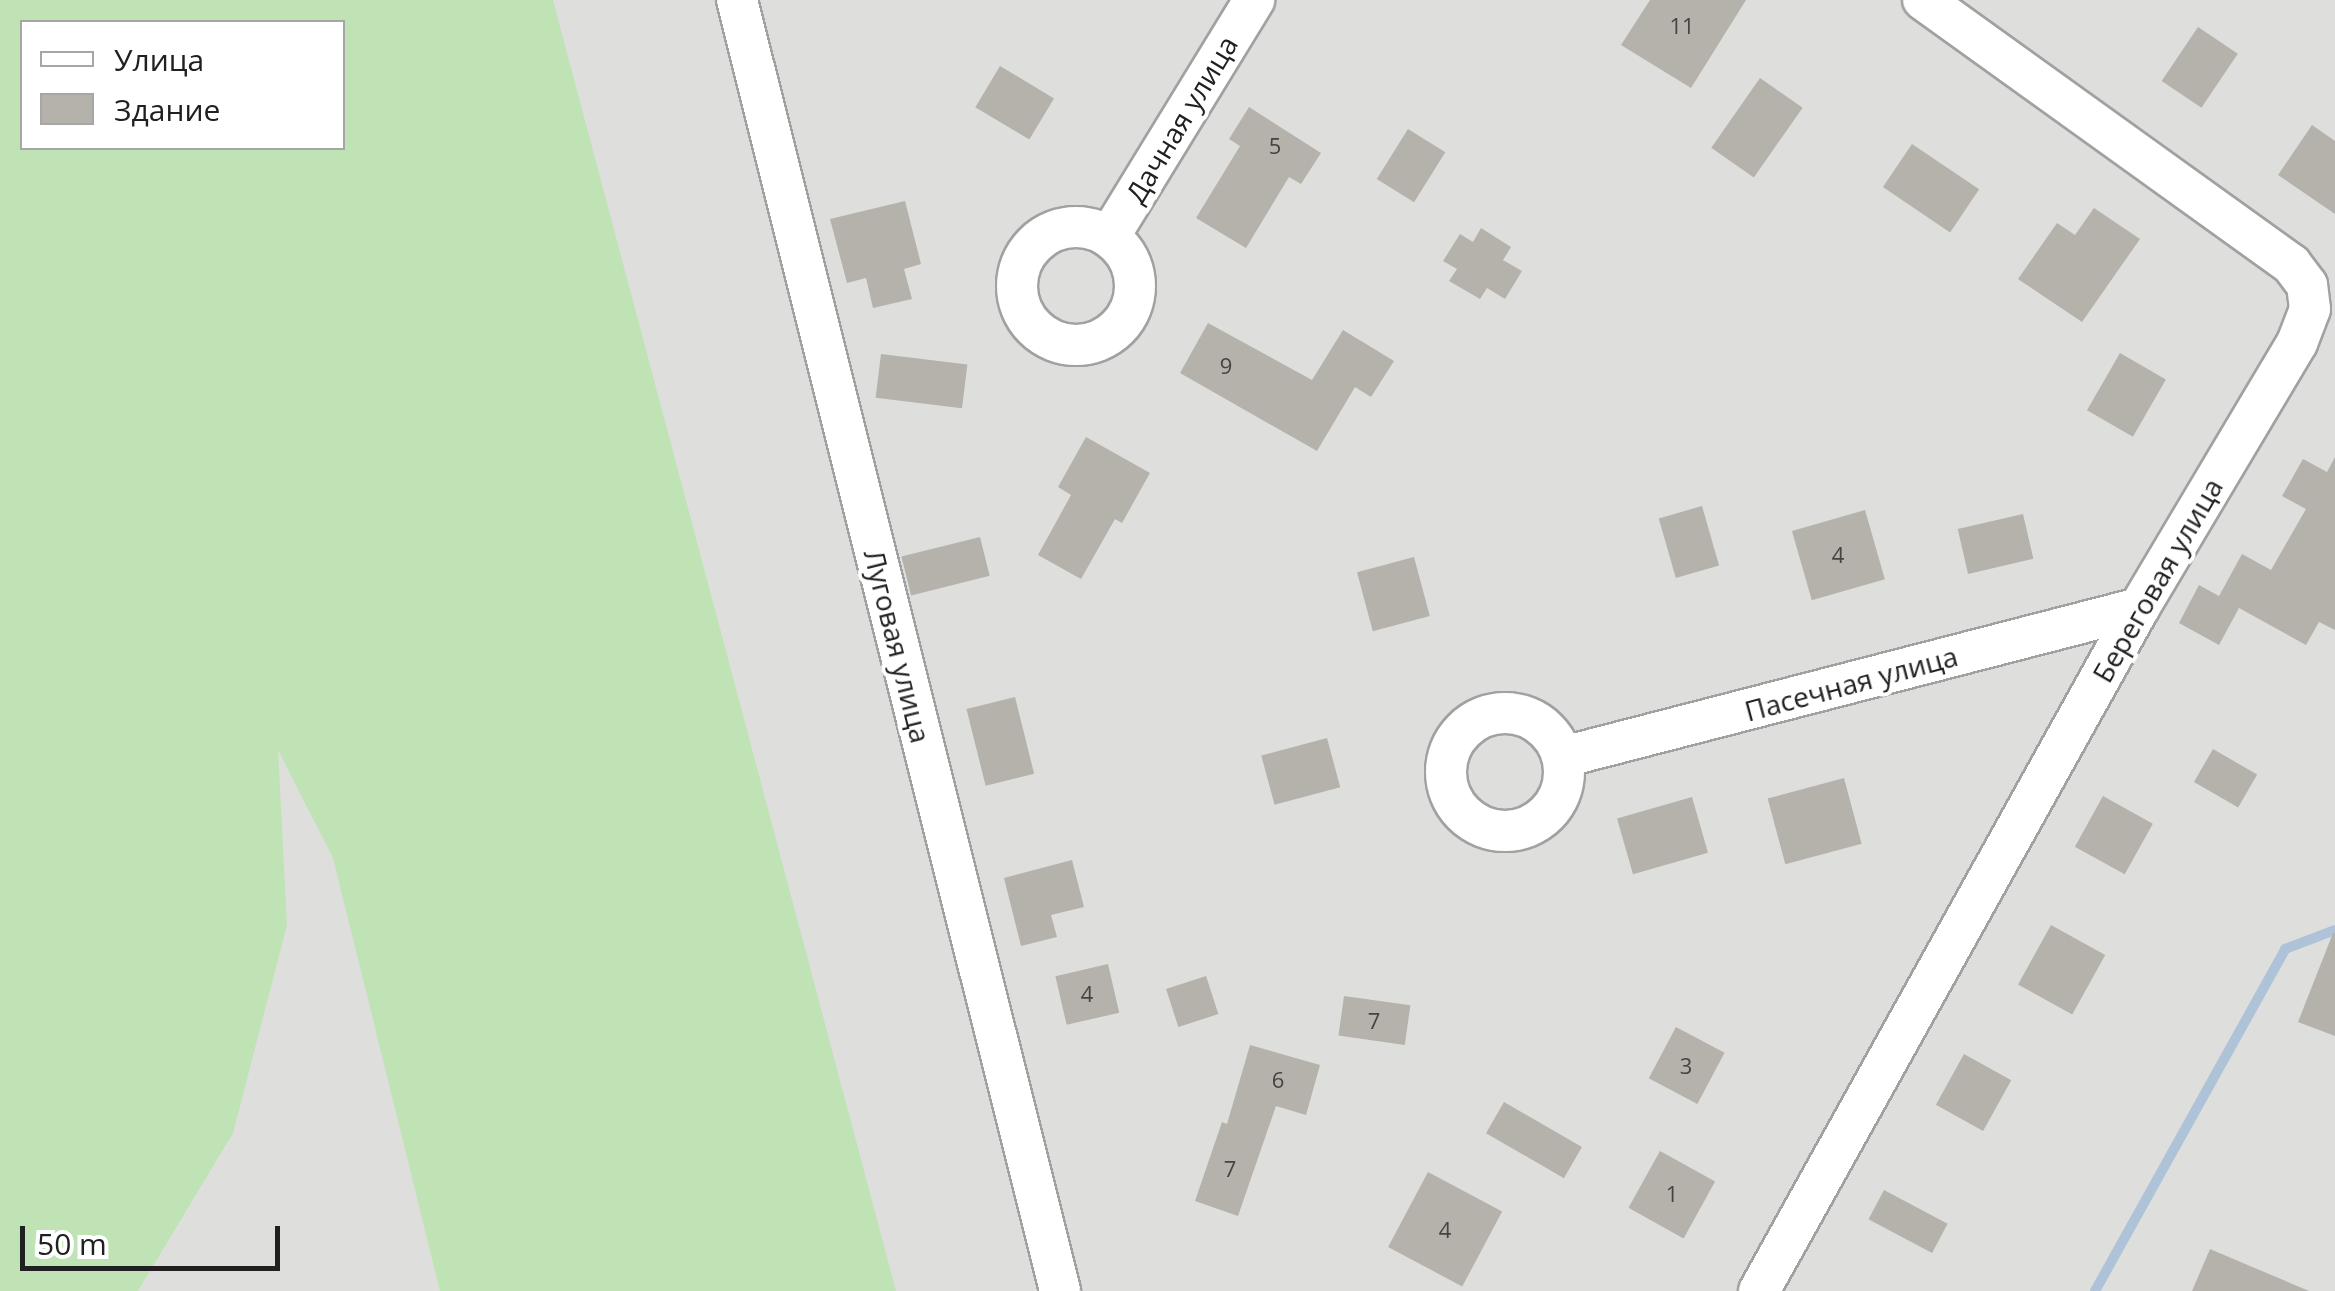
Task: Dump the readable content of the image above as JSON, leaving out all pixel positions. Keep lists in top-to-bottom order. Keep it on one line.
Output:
{"streets":{"street":["Дачная улица","Береговая улица","Луговая улица","Пасечная улица"]},"crossings":[["Береговая улица","Пасечная улица"]],"house_numbers":["11","5","9","4","4","7","3","6","7","1","4"],"legend":["Улица","Здание"],"scale_bar":"50 m"}
